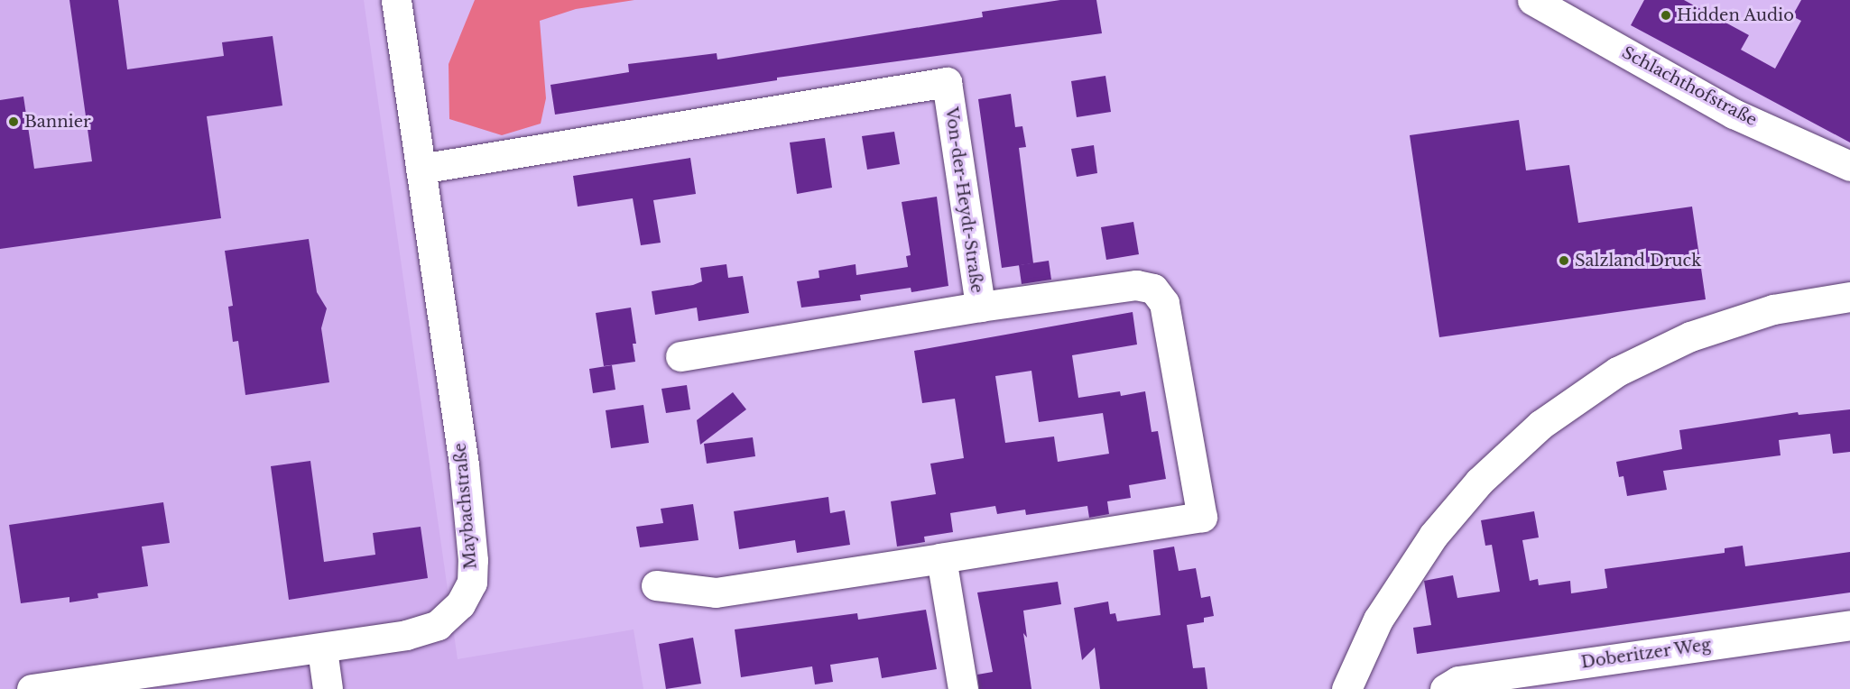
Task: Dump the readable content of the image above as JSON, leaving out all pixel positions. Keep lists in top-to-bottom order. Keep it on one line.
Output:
{"streets":{"street":["Schlachthofstraße","Von-der-Heydt-Straße","Maybachstraße","Doberitzer Weg"]},"crossings":[["Von-der-Heydt-Straße","Maybachstraße"]],"places":["Hidden Audio","Bannier","Salzland Druck"]}
